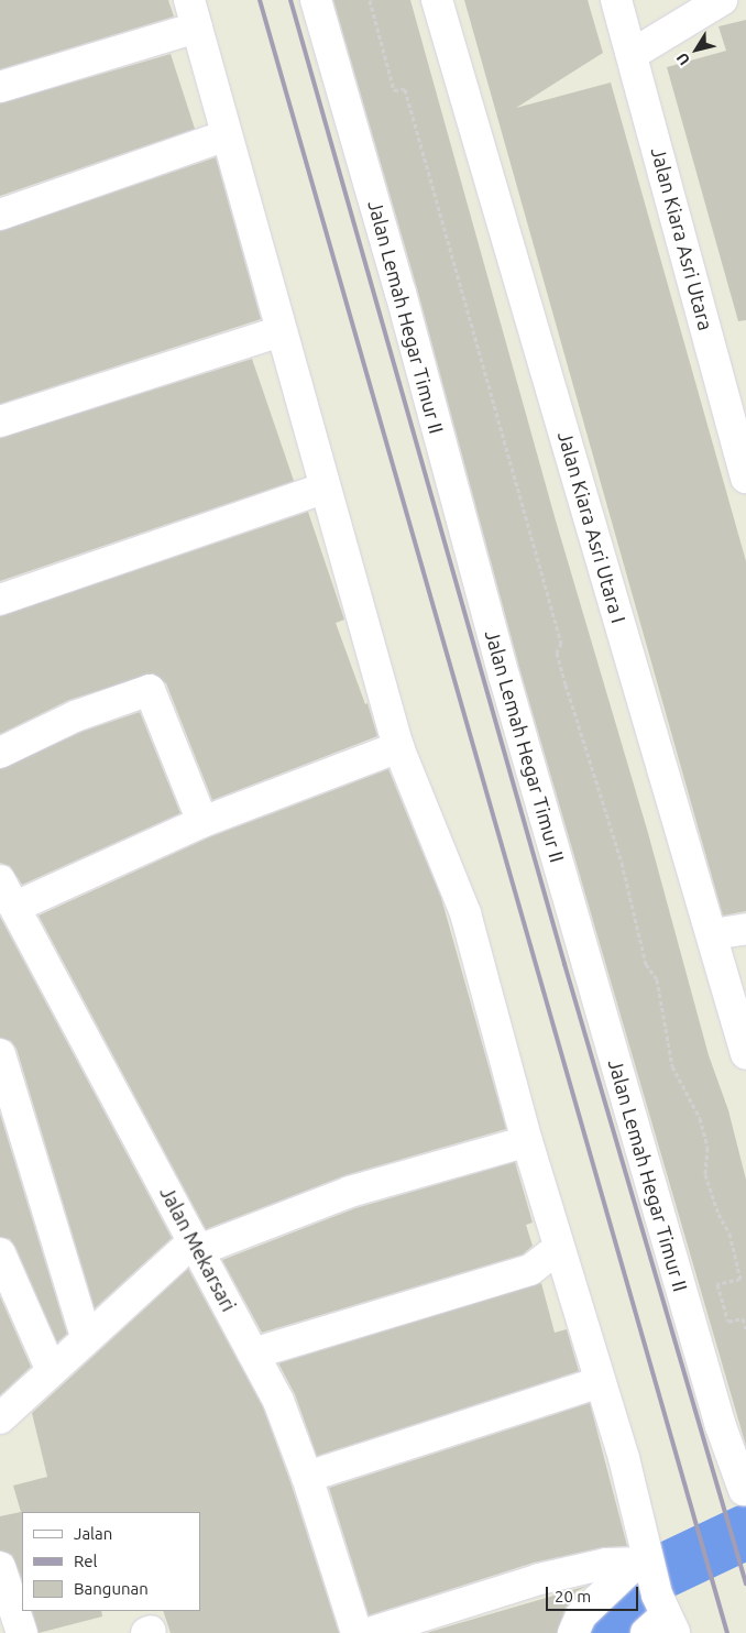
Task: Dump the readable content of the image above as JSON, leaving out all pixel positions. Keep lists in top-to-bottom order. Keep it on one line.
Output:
{"streets":{"street":["Jalan Kiara Asri Utara","Jalan Lemah Hegar Timur II","Jalan Kiara Asri Utara I","Jalan Mekarsari"]},"legend":["Jalan","Rel","Bangunan"],"scale_bar":"20 m","north":"bottom left"}
